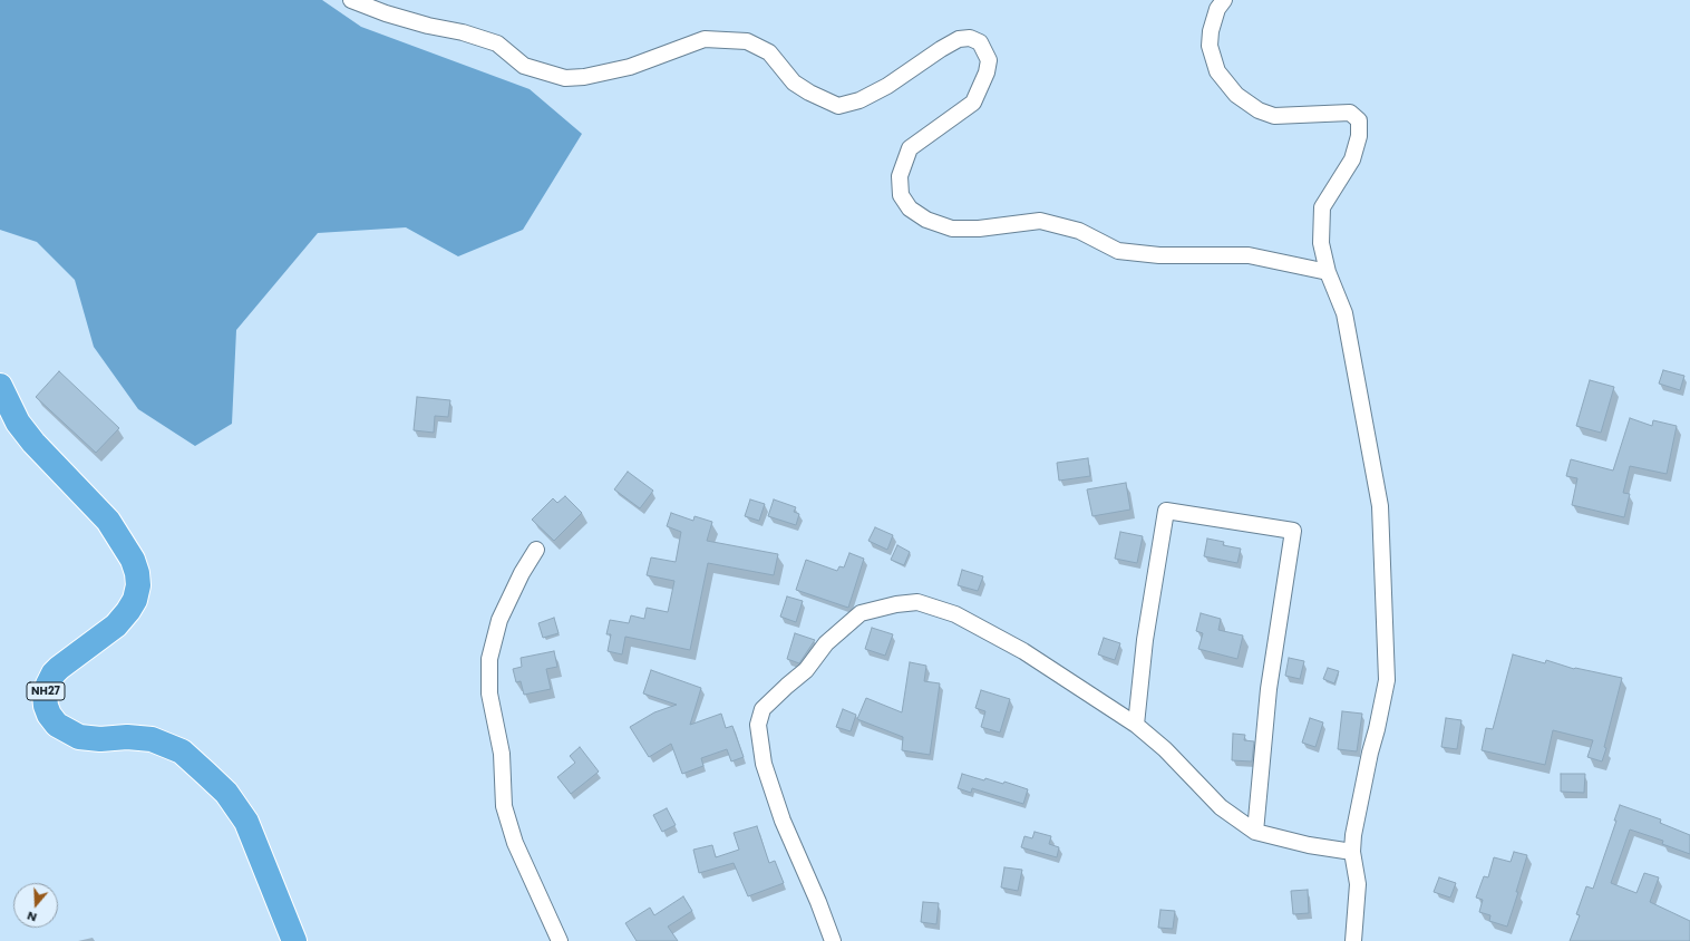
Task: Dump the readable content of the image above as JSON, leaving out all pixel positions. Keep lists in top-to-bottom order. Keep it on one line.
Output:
{"streets":{"highway":["NH27"]},"north":"bottom"}
